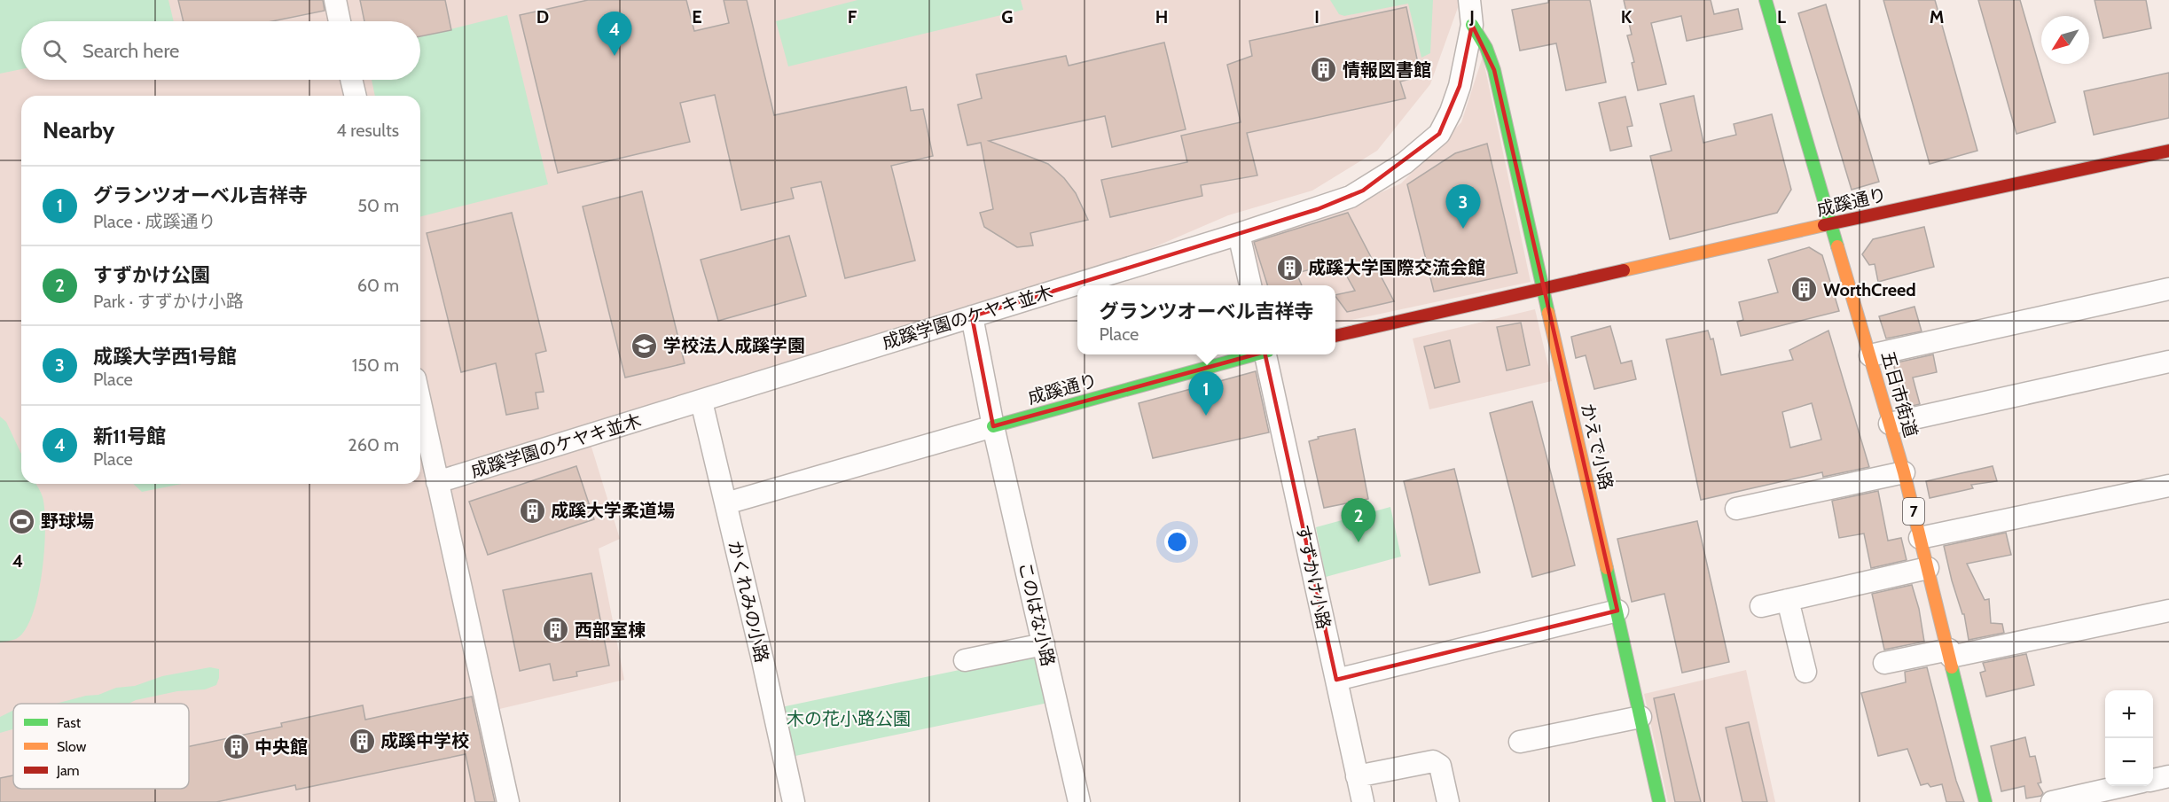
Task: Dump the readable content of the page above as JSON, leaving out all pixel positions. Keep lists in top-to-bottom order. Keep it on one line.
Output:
{"streets":{"street":["成蹊通り","成蹊学園のケヤキ並木","五日市街道","かえで小路","7","すずかけ小路","かくれみの小路","このはな小路"]},"crossings":[["成蹊通り","五日市街道"],["成蹊通り","かえで小路"],["成蹊通り","このはな小路"],["成蹊学園のケヤキ並木","かえで小路"],["成蹊学園のケヤキ並木","かくれみの小路"],["成蹊学園のケヤキ並木","このはな小路"]],"parks":["木の花小路公園"],"places":{"building":["情報図書館","成蹊大学国際交流会館","WorthCreed","成蹊大学柔道場","西部室棟","成蹊中学校","中央館"],"school or university":["学校法人成蹊学園"],"sports":["野球場"]},"legend":["Fast","Slow","Jam"],"north":"bottom left","page":{"pins":["4","3","1","2"],"search":"Search here","heading":["Nearby","4 results"],"list":[{"mark":"1","name":"グランツオーベル吉祥寺","note":"Place · 成蹊通り","value":"50 m"},{"mark":"2","name":"すずかけ公園","note":"Park · すずかけ小路","value":"60 m"},{"mark":"3","name":"成蹊大学西1号館","note":"Place","value":"150 m"},{"mark":"4","name":"新11号館","note":"Place","value":"260 m"}],"popup":["グランツオーベル吉祥寺","Place"],"map_buttons":["+","−"]},"grid":{"columns":["D","E","F","G","H","I","J","K","L","M"],"rows":["4"]}}
